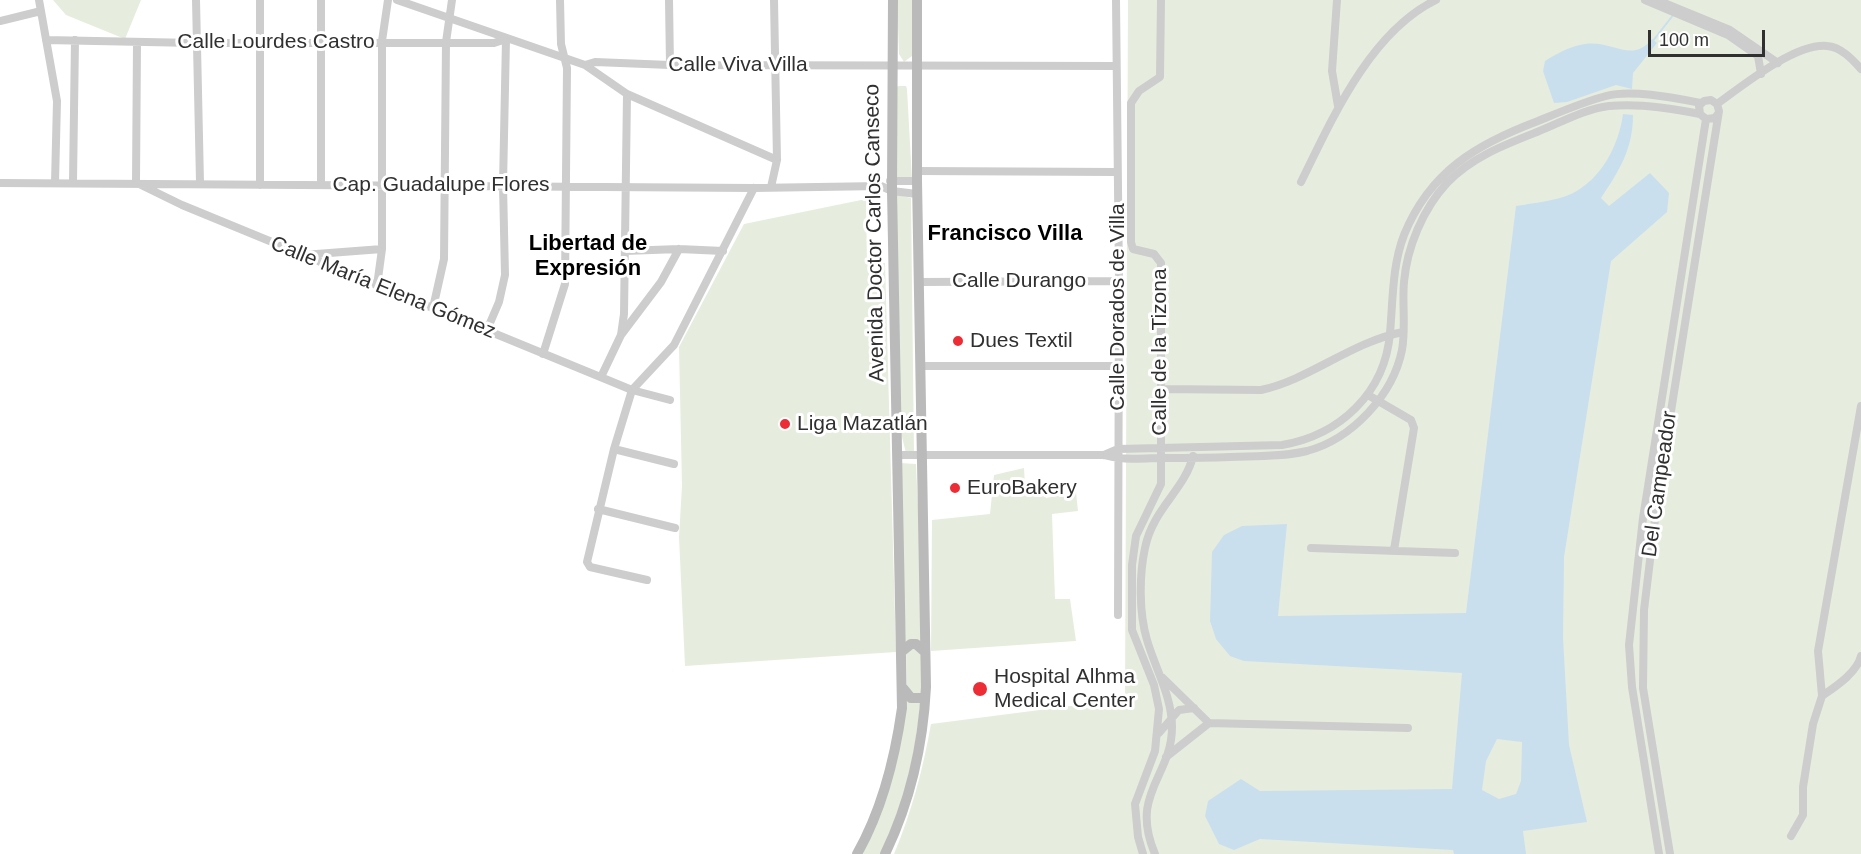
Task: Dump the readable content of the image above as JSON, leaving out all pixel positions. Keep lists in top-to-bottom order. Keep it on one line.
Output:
{"streets":{"main road":["Avenida Doctor Carlos Canseco"],"street":["Calle Lourdes Castro","Calle Viva Villa","Cap. Guadalupe Flores","Calle Durango","Calle María Elena Gómez","Calle Dorados de Villa","Calle de la Tizona","Del Campeador"]},"crossings":[["Calle Viva Villa","Avenida Doctor Carlos Canseco"],["Cap. Guadalupe Flores","Avenida Doctor Carlos Canseco"],["Cap. Guadalupe Flores","Calle María Elena Gómez"],["Avenida Doctor Carlos Canseco","Calle Durango"],["Calle Durango","Calle Dorados de Villa"]],"districts":["Francisco Villa","Libertad de Expresión"],"places":["Dues Textil","Liga Mazatlán","EuroBakery","Hospital Alhma Medical Center"],"scale_bar":"100 m"}
